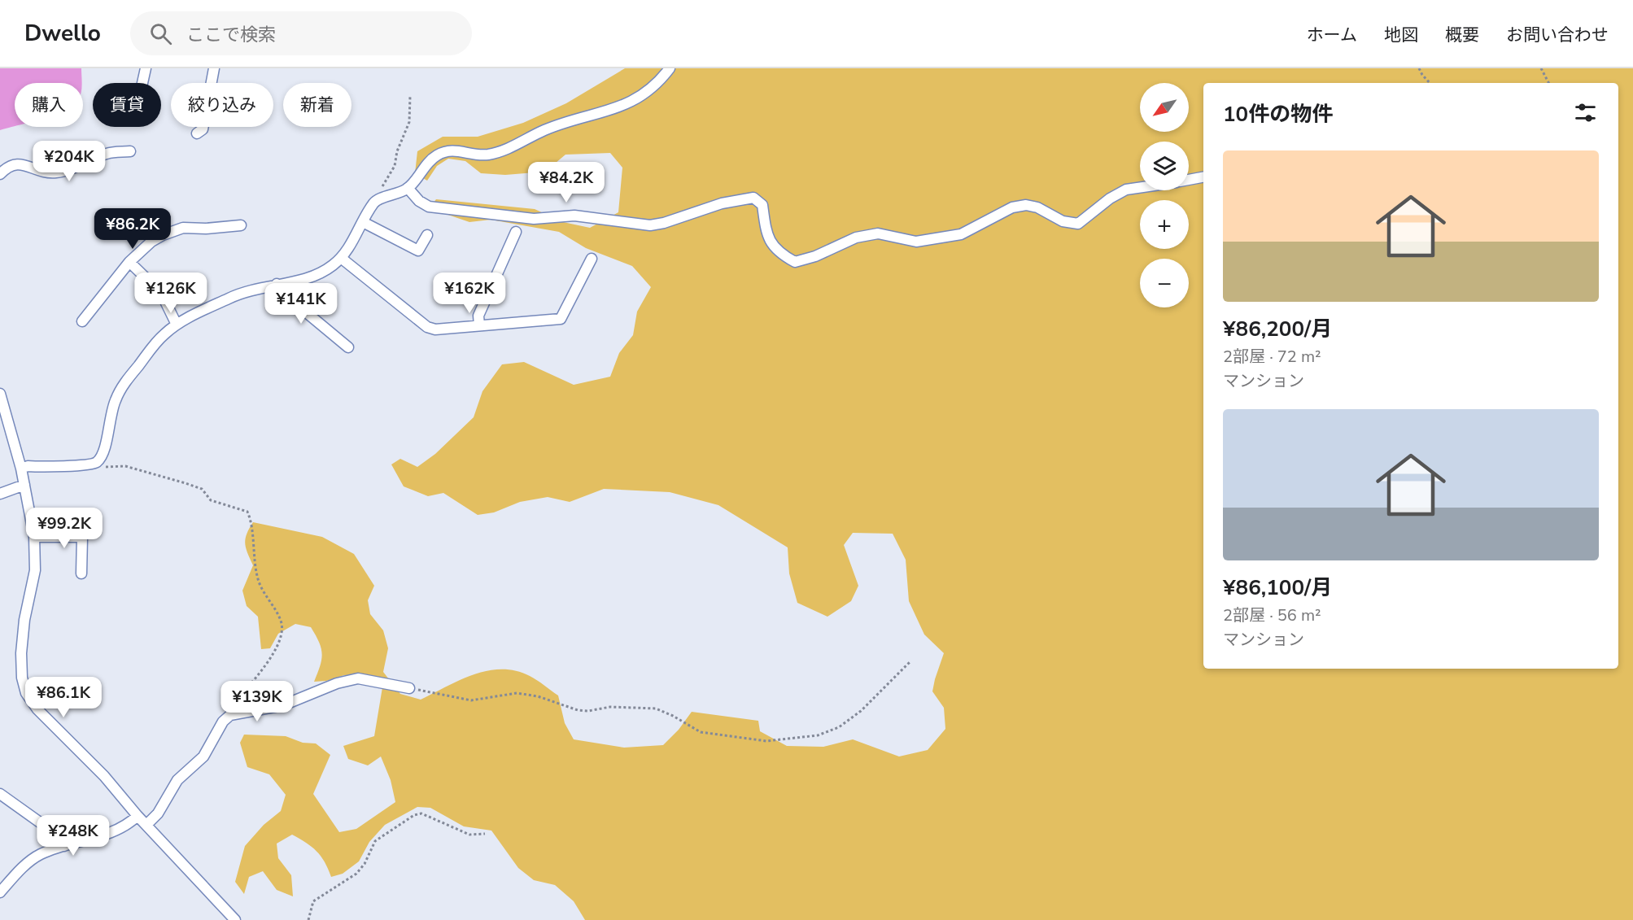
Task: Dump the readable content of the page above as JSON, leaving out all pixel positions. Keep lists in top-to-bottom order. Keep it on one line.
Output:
{"north":"bottom left","page":{"header":"Dwello","search":"ここで検索","nav":["ホーム","地図","概要","お問い合わせ"],"map_buttons":["+","−"],"chip":["購入","賃貸","絞り込み","新着"],"heading":"10件の物件","price":["¥204K","¥84.2K","¥86.2K","¥126K","¥162K","¥141K","¥99.2K","¥86.1K","¥139K","¥248K"],"list":[{"name":"¥86,200/月","note":"2部屋 · 72 m² · マンション"},{"name":"¥86,100/月","note":"2部屋 · 56 m² · マンション"}]}}
